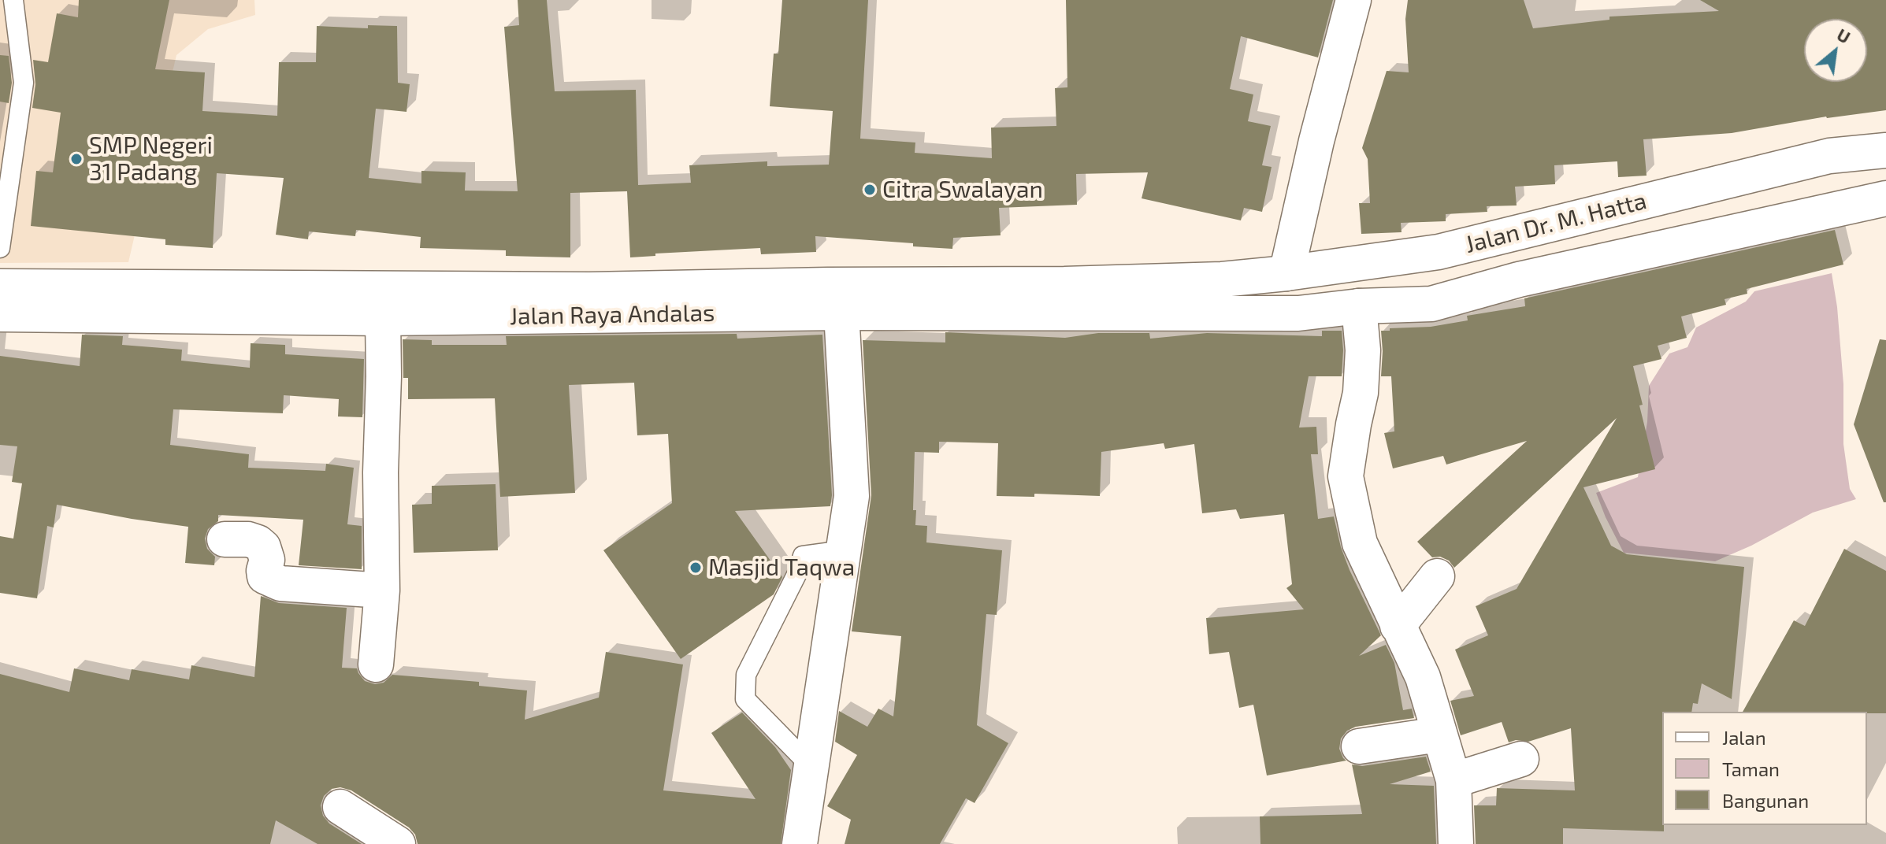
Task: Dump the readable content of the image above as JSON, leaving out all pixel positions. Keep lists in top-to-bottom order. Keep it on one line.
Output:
{"streets":{"main road":["Jalan Dr. M. Hatta","Jalan Raya Andalas"]},"crossings":[["Jalan Dr. M. Hatta","Jalan Raya Andalas"]],"places":["SMP Negeri 31 Padang","Citra Swalayan","Masjid Taqwa"],"legend":["Jalan","Taman","Bangunan"],"north":"top right"}
